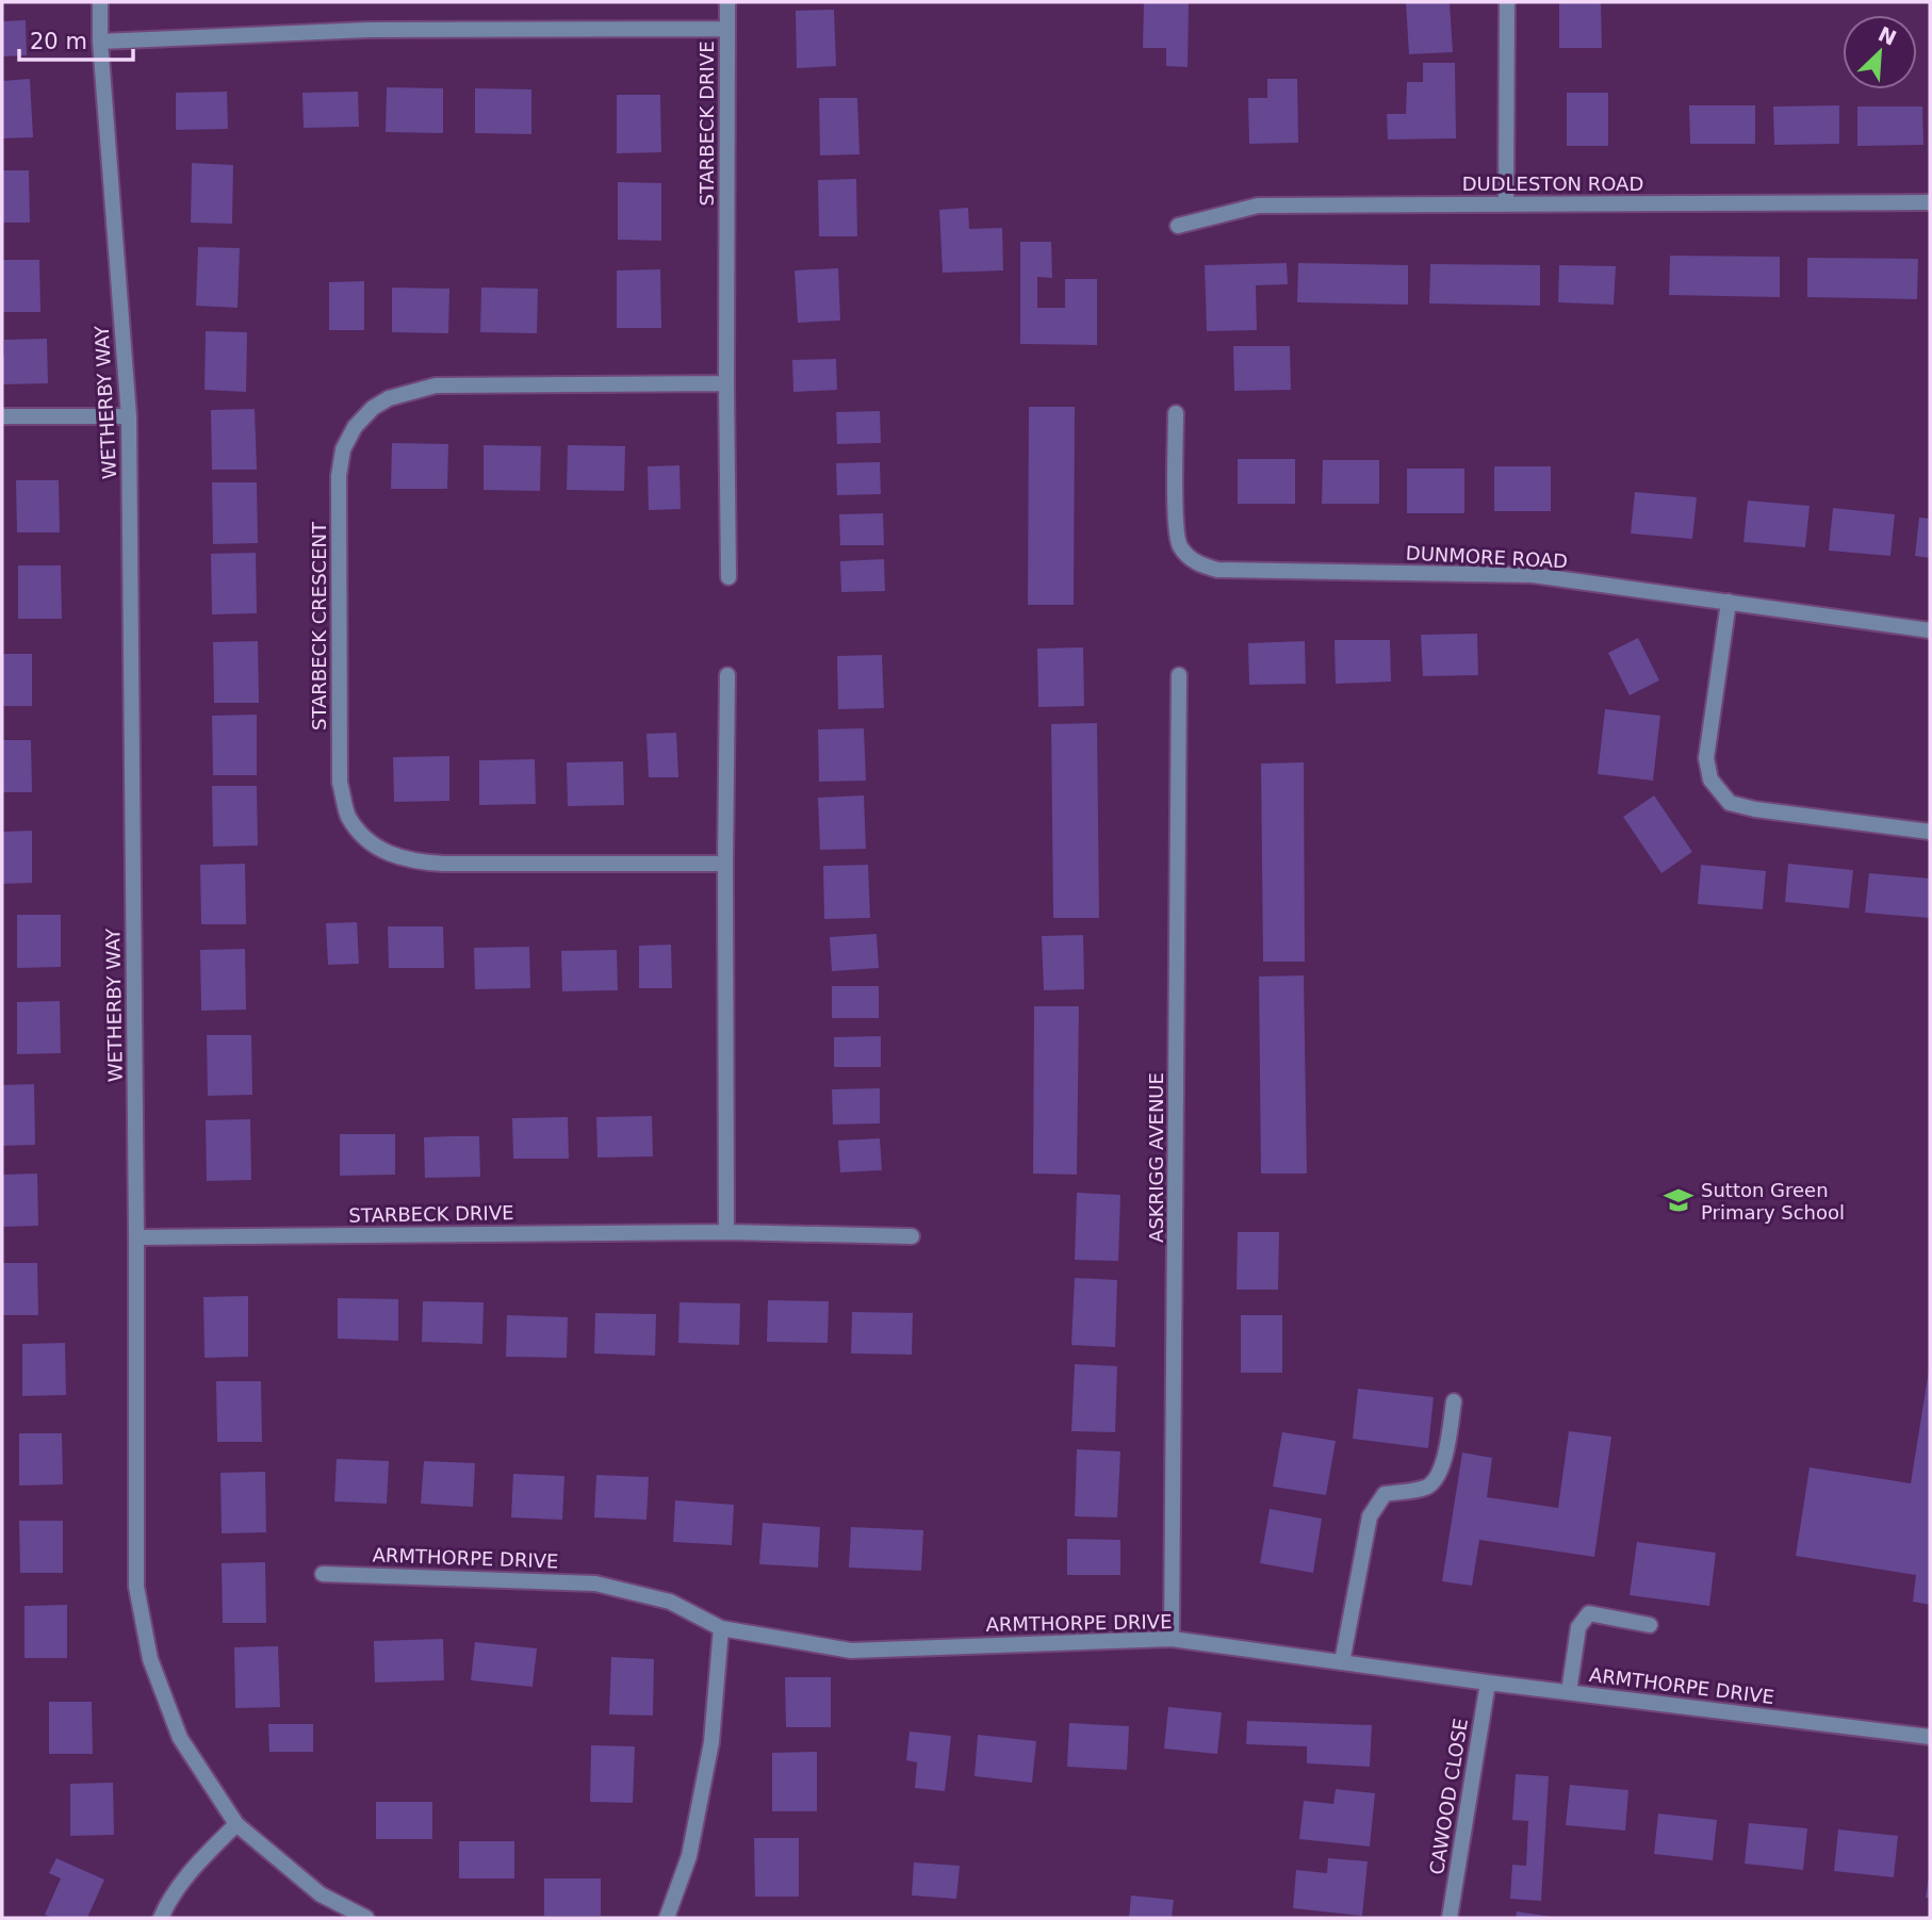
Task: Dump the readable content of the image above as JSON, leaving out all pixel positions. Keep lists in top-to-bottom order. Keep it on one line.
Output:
{"streets":{"street":["STARBECK DRIVE","DUDLESTON ROAD","WETHERBY WAY","DUNMORE ROAD","STARBECK CRESCENT","ASKRIGG AVENUE","ARMTHORPE DRIVE","CAWOOD CLOSE"]},"crossings":[["STARBECK DRIVE","WETHERBY WAY"],["STARBECK DRIVE","STARBECK CRESCENT"],["ASKRIGG AVENUE","ARMTHORPE DRIVE"],["ARMTHORPE DRIVE","CAWOOD CLOSE"]],"places":{"school or university":["Sutton Green Primary School"]},"scale_bar":"20 m","north":"top right"}
